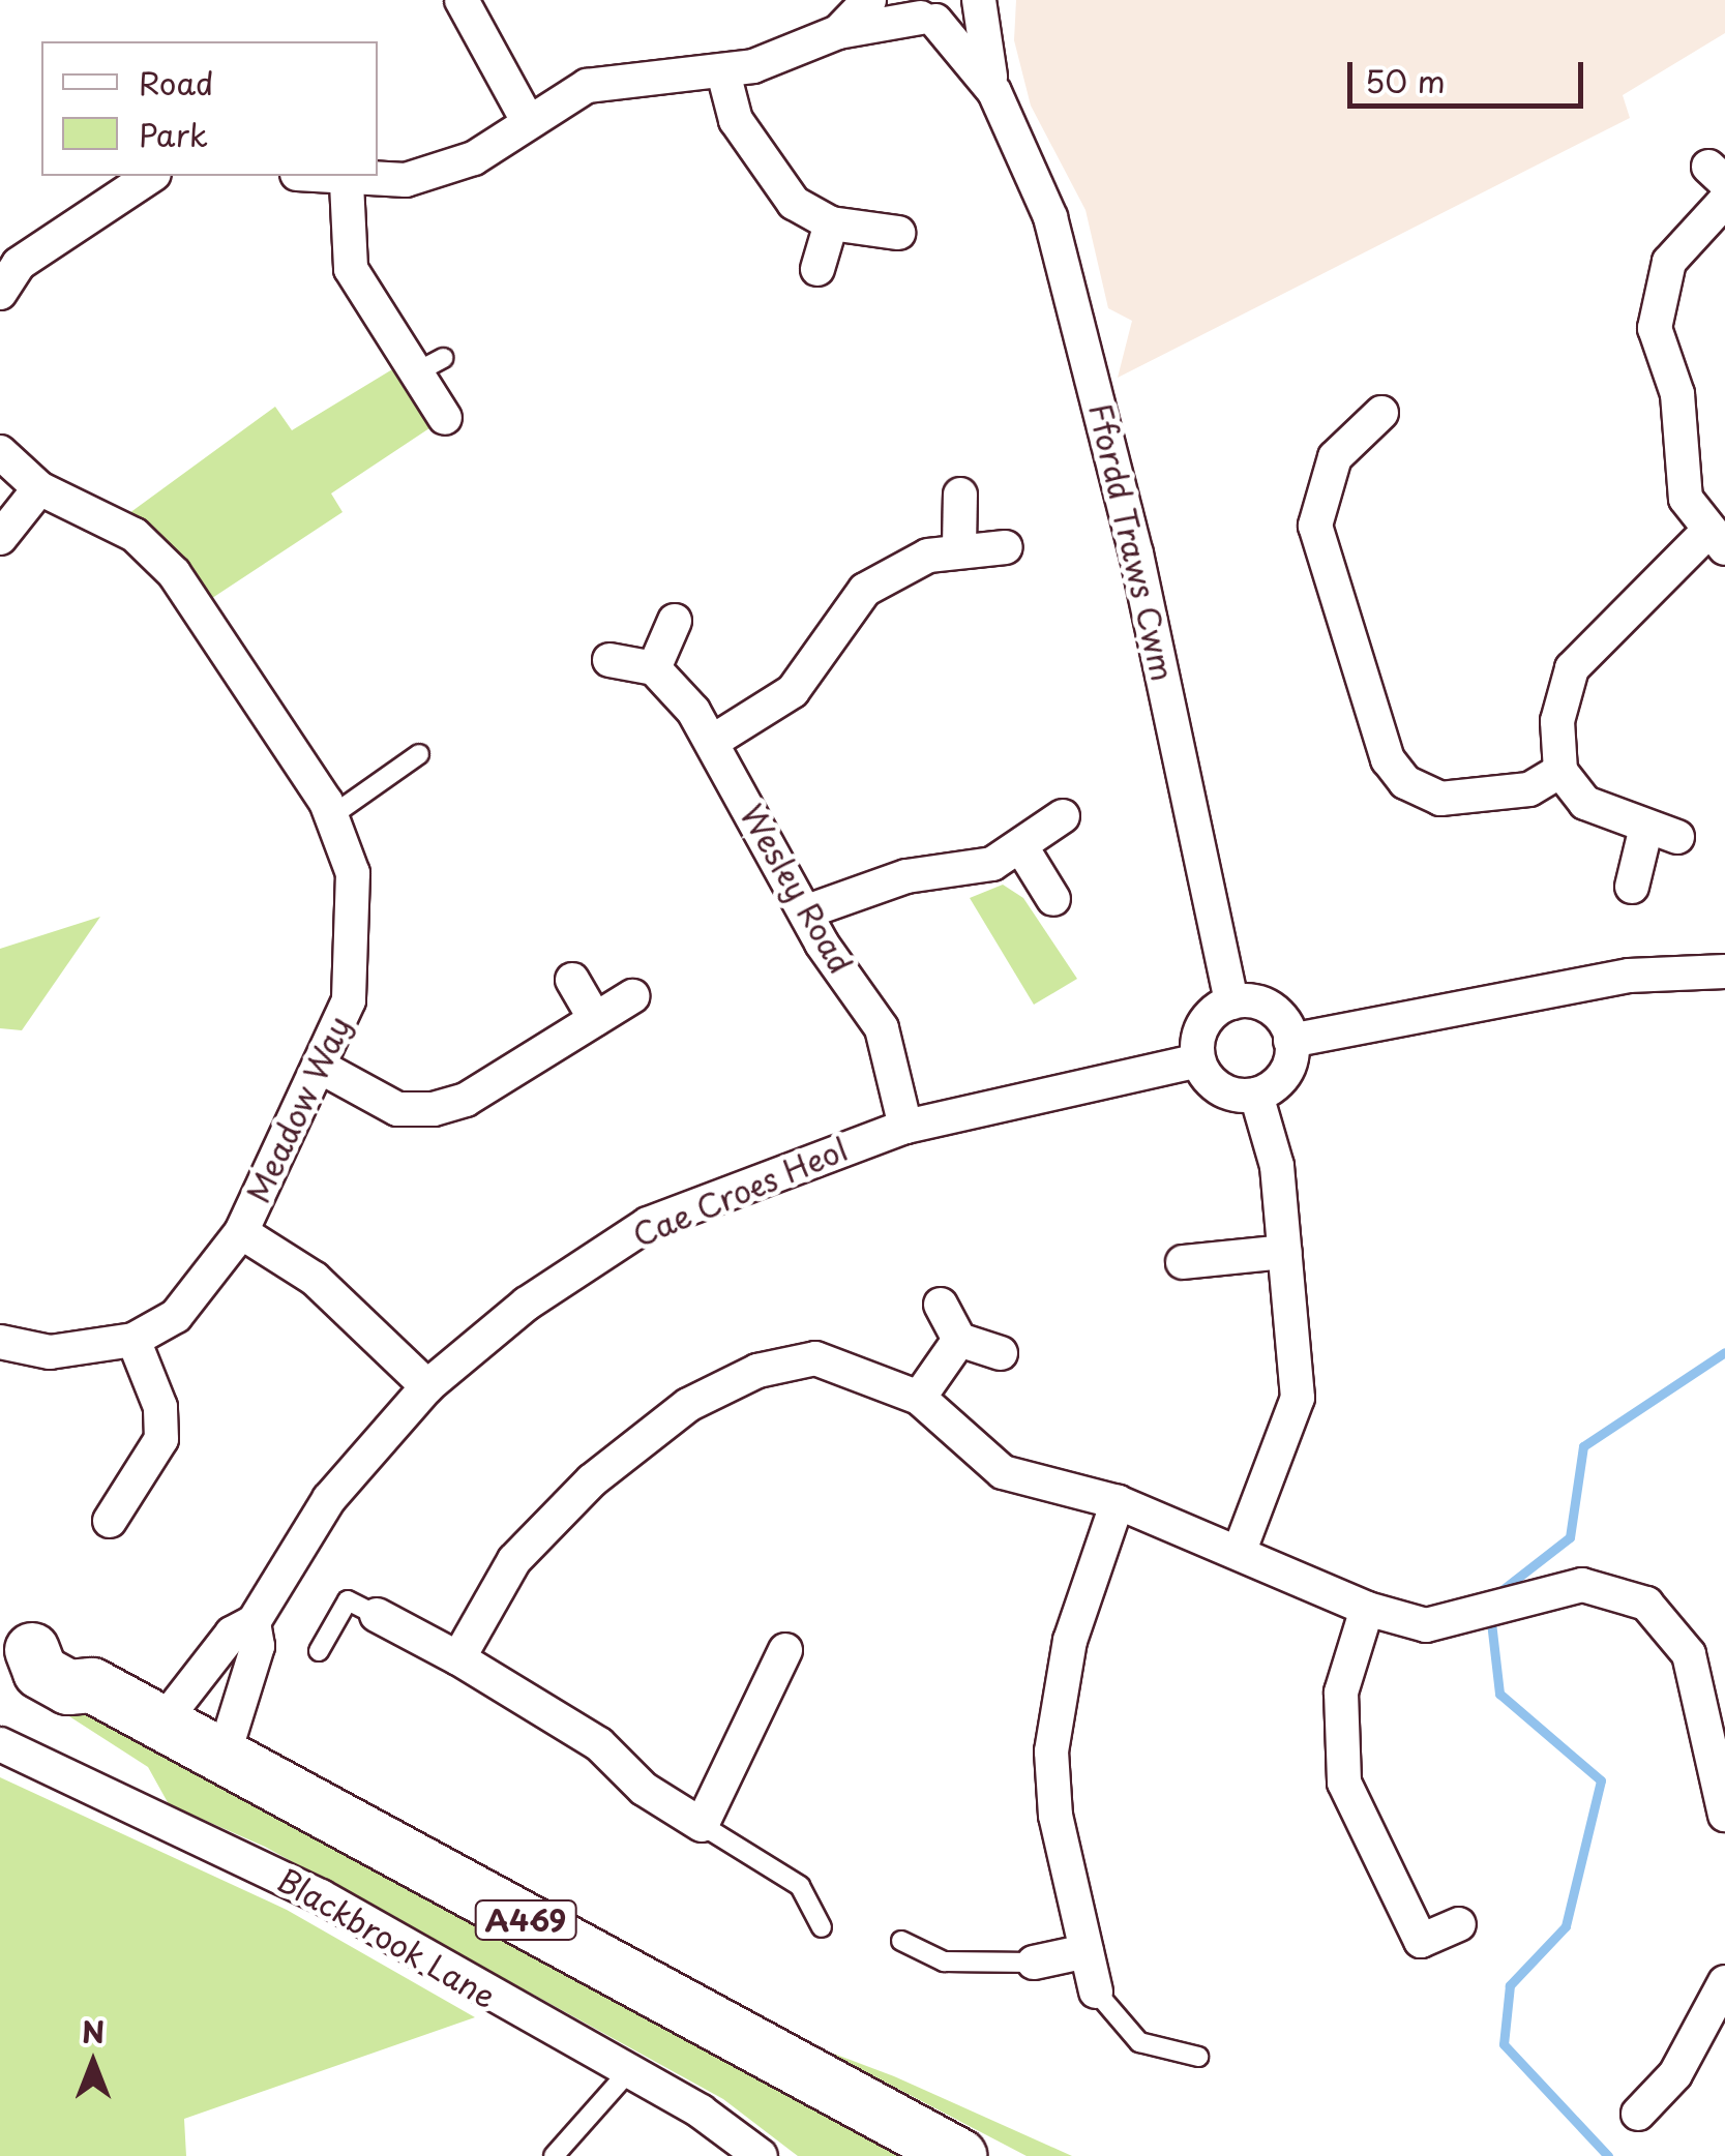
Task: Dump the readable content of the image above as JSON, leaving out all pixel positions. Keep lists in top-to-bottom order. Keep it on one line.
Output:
{"streets":{"main road":["A469"],"street":["Ffordd Traws Cwm","Wesley Road","Meadow Way","Cae Croes Heol","Blackbrook Lane"]},"crossings":[["Ffordd Traws Cwm","Cae Croes Heol"],["Wesley Road","Cae Croes Heol"],["Meadow Way","Cae Croes Heol"],["Cae Croes Heol","A469"]],"legend":["Road","Park"],"scale_bar":"50 m","north":"top"}
